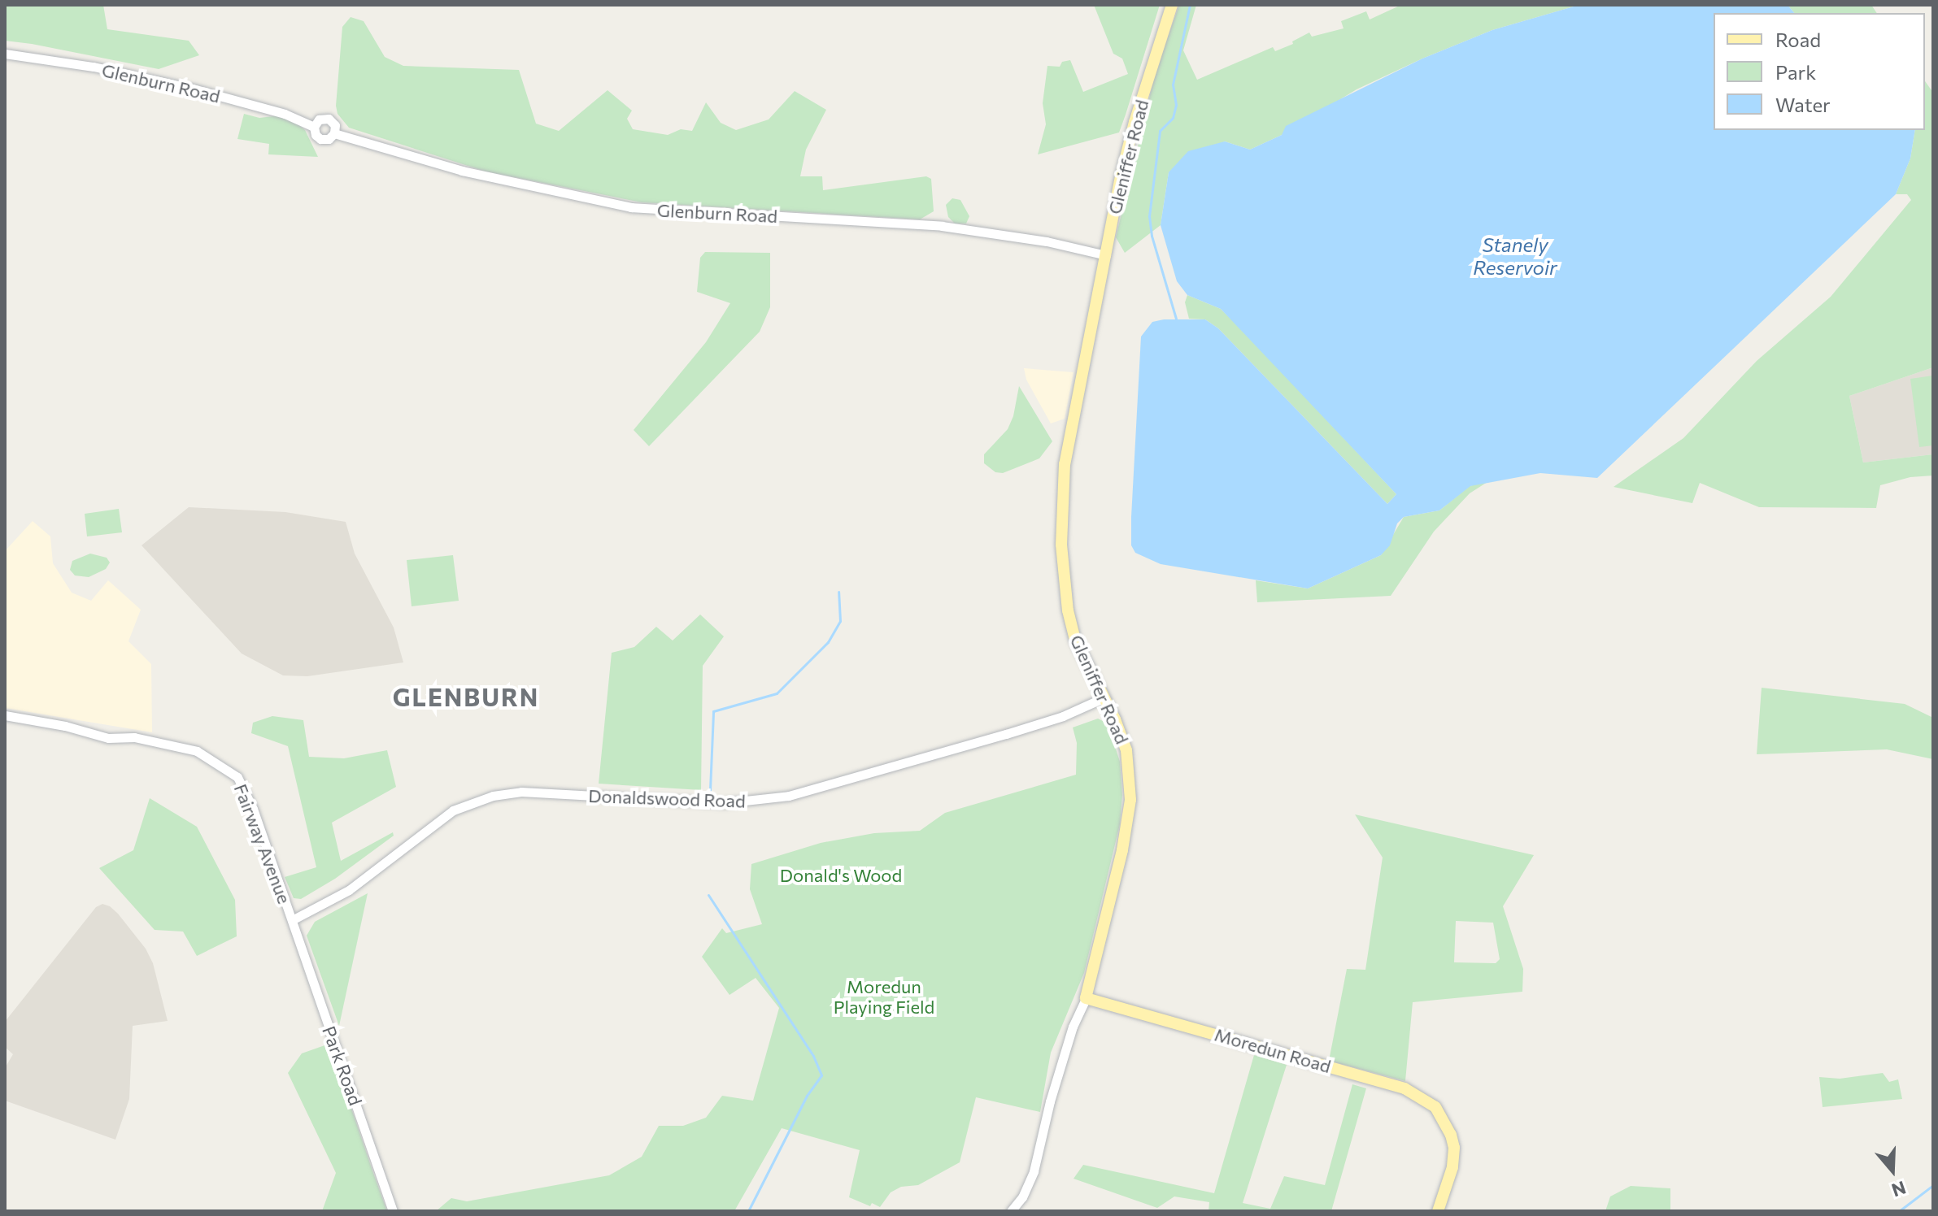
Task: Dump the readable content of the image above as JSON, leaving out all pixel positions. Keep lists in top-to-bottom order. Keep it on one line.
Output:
{"streets":{"main road":["Gleniffer Road","Moredun Road"],"street":["Glenburn Road","Donaldswood Road","Fairway Avenue","Park Road"]},"crossings":[["Glenburn Road","Gleniffer Road"],["Gleniffer Road","Donaldswood Road"],["Gleniffer Road","Moredun Road"],["Donaldswood Road","Fairway Avenue"],["Donaldswood Road","Park Road"],["Fairway Avenue","Park Road"]],"districts":["GLENBURN"],"water":["Stanely Reservoir"],"parks":["Donald's Wood","Moredun Playing Field"],"legend":["Road","Park","Water"],"north":"bottom"}
